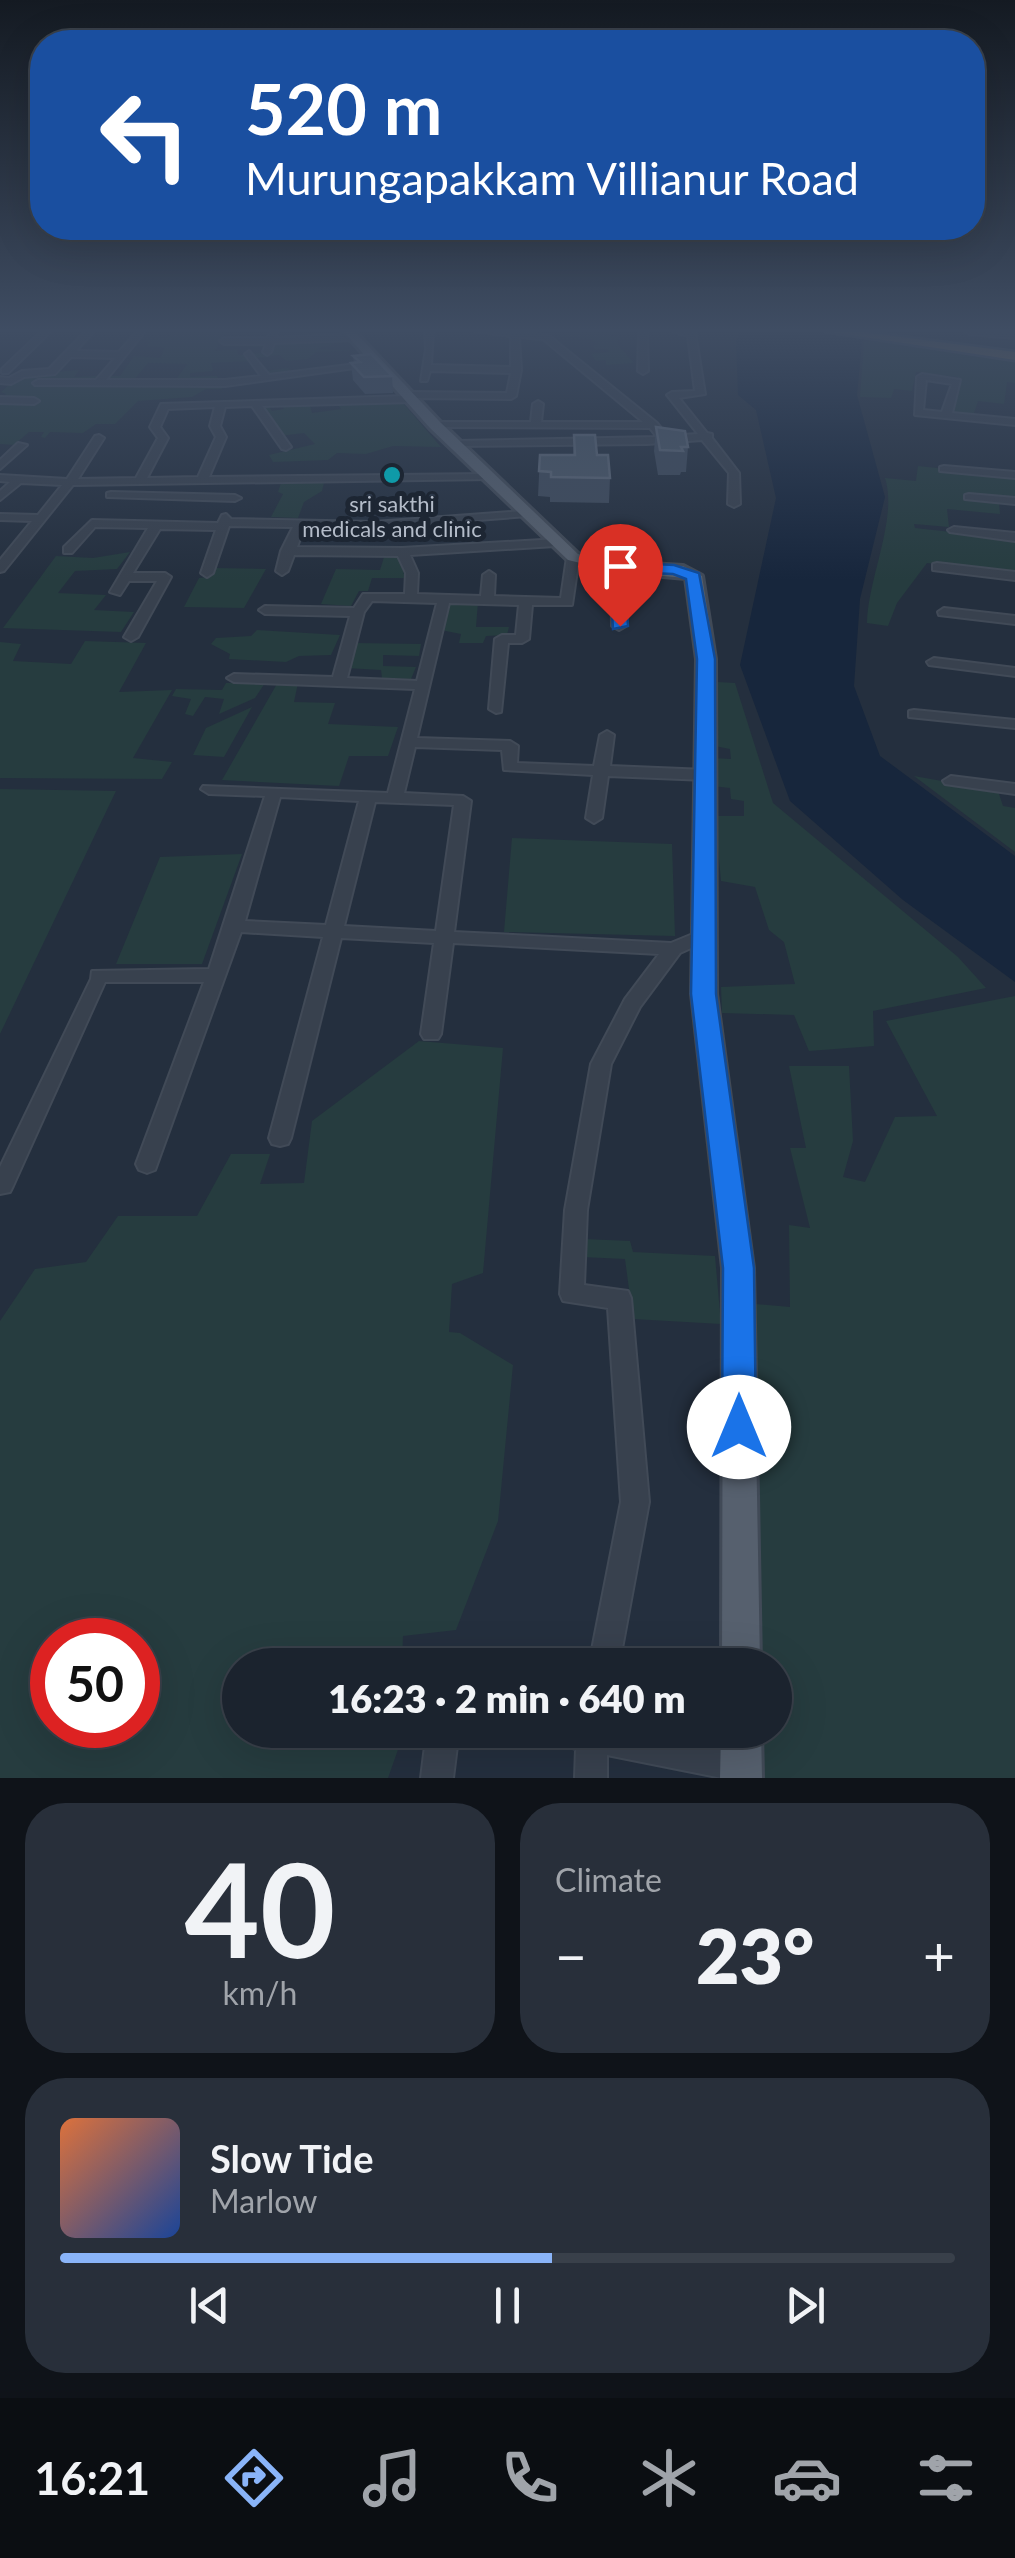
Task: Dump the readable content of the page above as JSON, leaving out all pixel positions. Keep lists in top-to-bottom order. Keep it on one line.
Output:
{"places":["sri sakthi medicals and clinic"],"page":{"turn":["520 m","Murungapakkam Villianur Road"],"limit":"50","trip":"16:23 · 2 min · 640 m","tile":[["40","km/h"],"Climate"],"heat":["−","23°","+"],"song":["Slow Tide","Marlow"],"tabs":"16:21"}}
